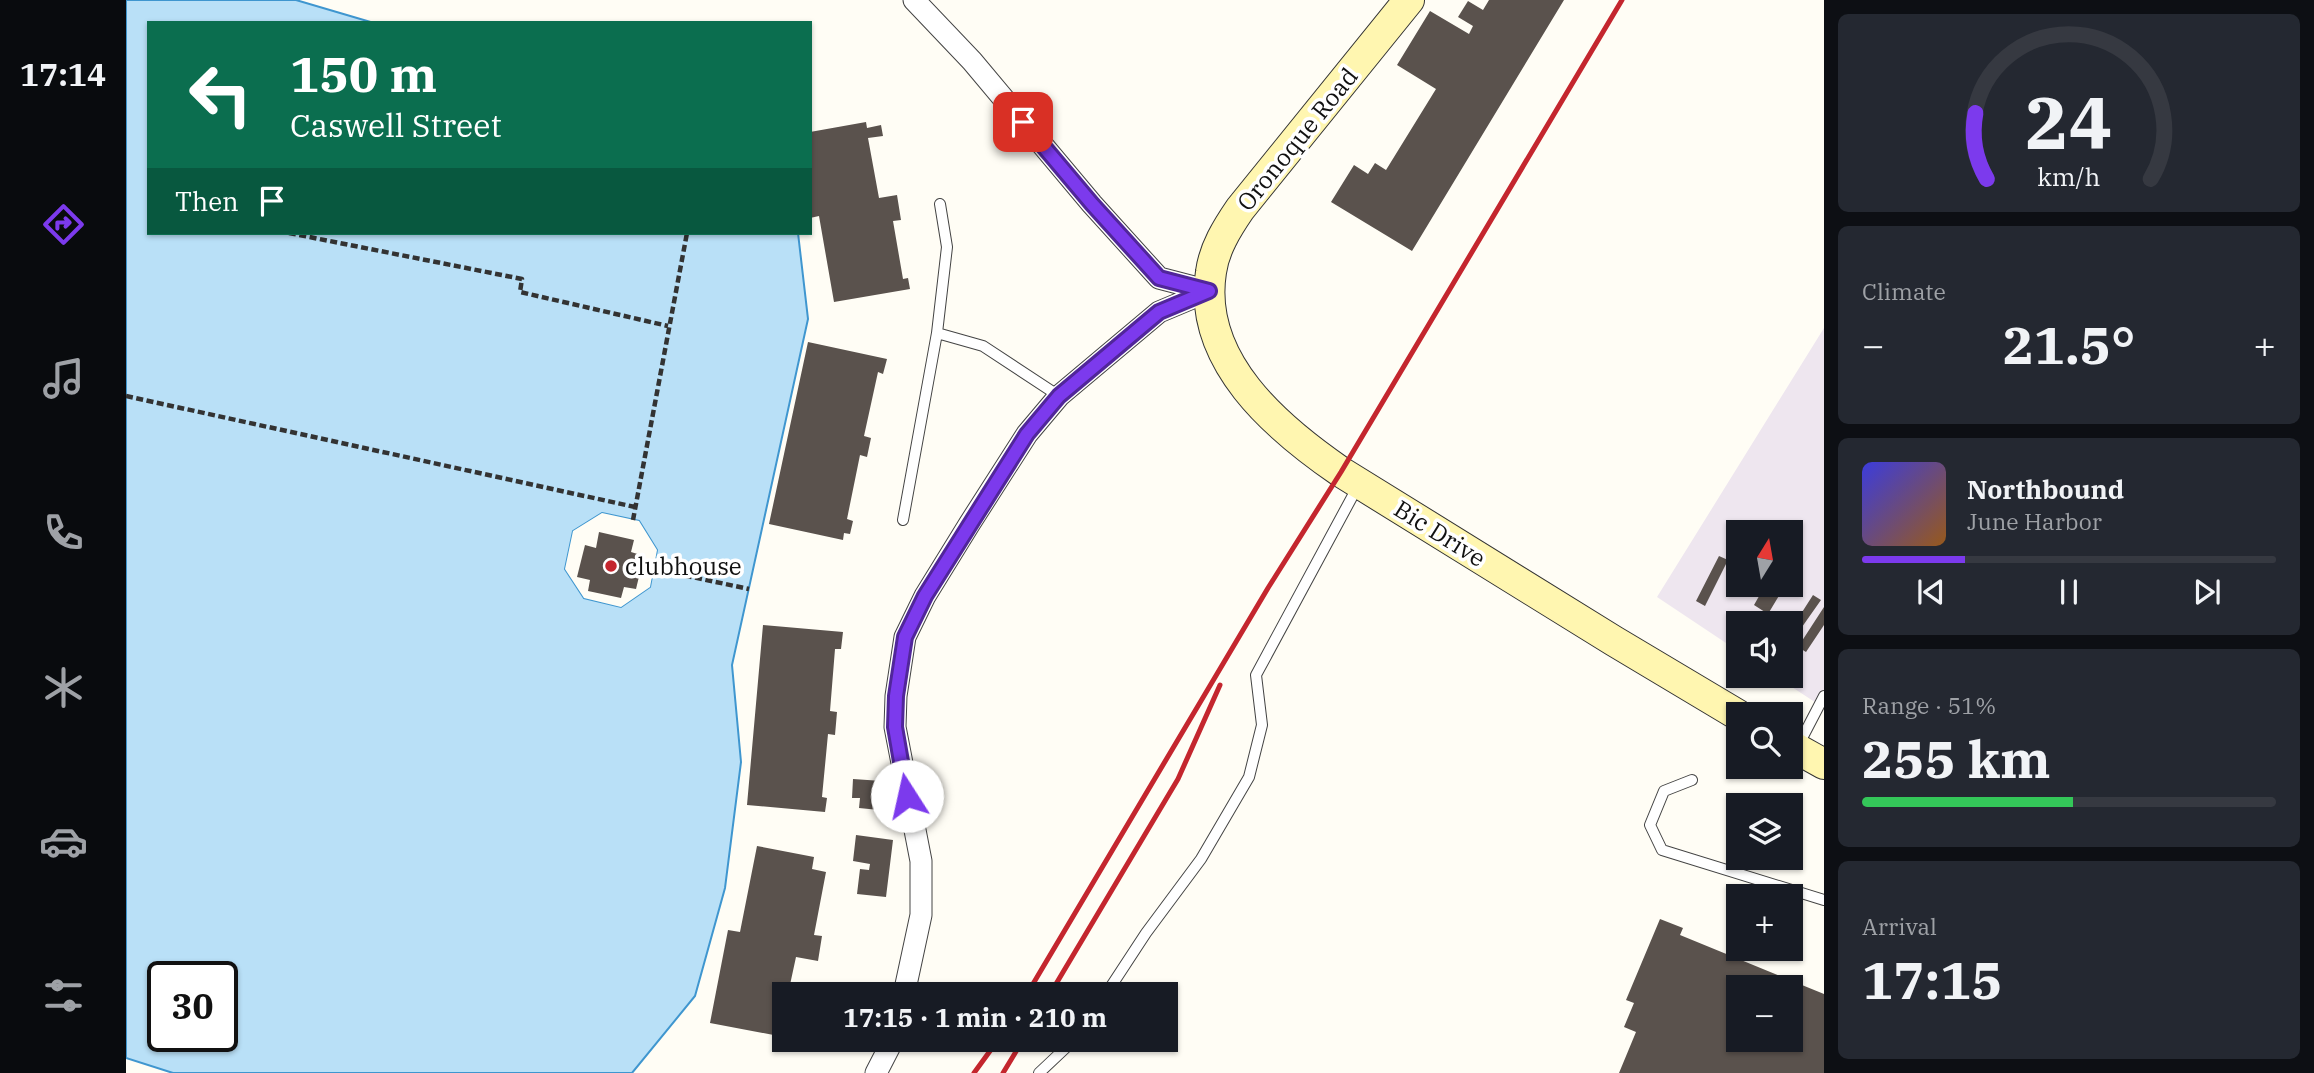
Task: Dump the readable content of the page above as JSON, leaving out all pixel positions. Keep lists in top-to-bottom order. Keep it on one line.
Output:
{"streets":{"street":["Oronoque Road","Bic Drive"]},"crossings":[["Oronoque Road","Bic Drive"]],"places":["clubhouse"],"north":"top","page":{"tabs":"17:14","turn":["150 m","Caswell Street"],"then":"Then","tile":["Climate",["Range · 51%","255 km"],["Arrival","17:15"]],"heat":["−","21.5°","+"],"song":["Northbound","June Harbor"],"map_buttons":["+","−"],"limit":"30","trip":"17:15 · 1 min · 210 m","gauge":["24","km/h"]}}
